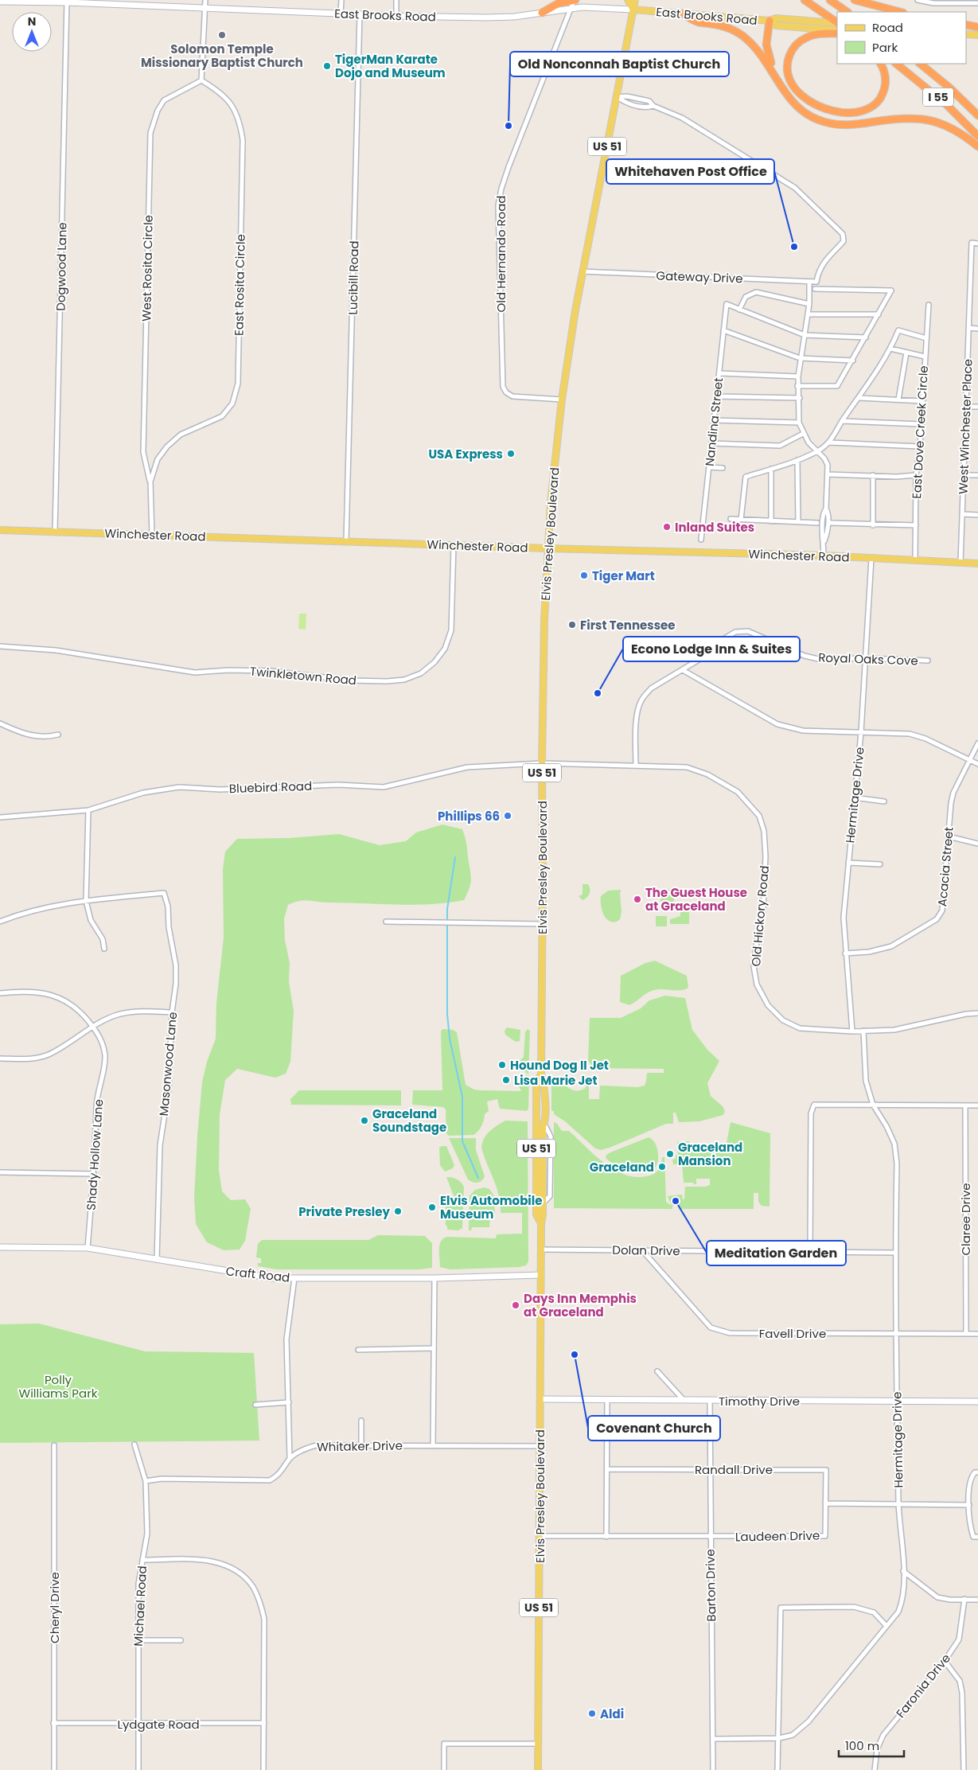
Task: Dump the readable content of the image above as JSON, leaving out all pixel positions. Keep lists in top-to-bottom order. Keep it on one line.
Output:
{"streets":{"highway":["I 55"],"main road":["East Brooks Road","US 51","Elvis Presley Boulevard","Winchester Road"],"street":["Old Hernando Road","Dogwood Lane","West Rosita Circle","Gateway Drive","Lucibill Road","East Rosita Circle","Nandina Street","West Winchester Place","East Dove Creek Circle","Royal Oaks Cove","Twinkletown Road","Bluebird Road","Hermitage Drive","Acacia Street","Old Hickory Road","Masonwood Lane","Shady Hollow Lane","Claree Drive","Dolan Drive","Craft Road","Favell Drive","Timothy Drive","Whitaker Drive","Randall Drive","Laudeen Drive","Barton Drive","Michael Road","Cheryl Drive","Faronia Drive","Lydgate Road"]},"crossings":[["East Brooks Road","Old Hernando Road"],["East Brooks Road","Dogwood Lane"],["East Brooks Road","Lucibill Road"],["East Brooks Road","Elvis Presley Boulevard"],["Old Hernando Road","Elvis Presley Boulevard"],["Dogwood Lane","Winchester Road"],["West Rosita Circle","East Rosita Circle"],["Gateway Drive","Elvis Presley Boulevard"],["Lucibill Road","Winchester Road"],["East Rosita Circle","Winchester Road"],["West Winchester Place","Winchester Road"],["East Dove Creek Circle","Winchester Road"],["Elvis Presley Boulevard","Winchester Road"],["Elvis Presley Boulevard","Bluebird Road"],["Elvis Presley Boulevard","Old Hickory Road"],["Elvis Presley Boulevard","Dolan Drive"],["Elvis Presley Boulevard","Craft Road"],["Elvis Presley Boulevard","Timothy Drive"],["Elvis Presley Boulevard","Whitaker Drive"],["Elvis Presley Boulevard","Laudeen Drive"],["Winchester Road","Twinkletown Road"],["Winchester Road","Hermitage Drive"],["Royal Oaks Cove","Hermitage Drive"],["Royal Oaks Cove","Old Hickory Road"],["Bluebird Road","Old Hickory Road"],["Hermitage Drive","Acacia Street"],["Hermitage Drive","Old Hickory Road"],["Hermitage Drive","Dolan Drive"],["Hermitage Drive","Favell Drive"],["Hermitage Drive","Timothy Drive"],["Hermitage Drive","Barton Drive"],["Masonwood Lane","Craft Road"],["Shady Hollow Lane","Craft Road"],["Claree Drive","Favell Drive"],["Dolan Drive","Favell Drive"],["Timothy Drive","Barton Drive"],["Whitaker Drive","Michael Road"],["Randall Drive","Laudeen Drive"],["Randall Drive","Barton Drive"],["Laudeen Drive","Barton Drive"],["Michael Road","Lydgate Road"],["Cheryl Drive","Lydgate Road"]],"parks":["Polly Williams Park"],"places":["Solomon Temple Missionary Baptist Church","TigerMan Karate Dojo and Museum","Old Nonconnah Baptist Church","Whitehaven Post Office","USA Express","Inland Suites","Tiger Mart","First Tennessee","Econo Lodge Inn & Suites","Phillips 66","The Guest House at Graceland","Hound Dog II Jet","Lisa Marie Jet","Graceland Soundstage","Graceland Mansion","Graceland","Meditation Garden","Elvis Automobile Museum","Private Presley","Days Inn Memphis at Graceland","Covenant Church","Aldi"],"legend":["Road","Park"],"scale_bar":"100 m","north":"top"}
